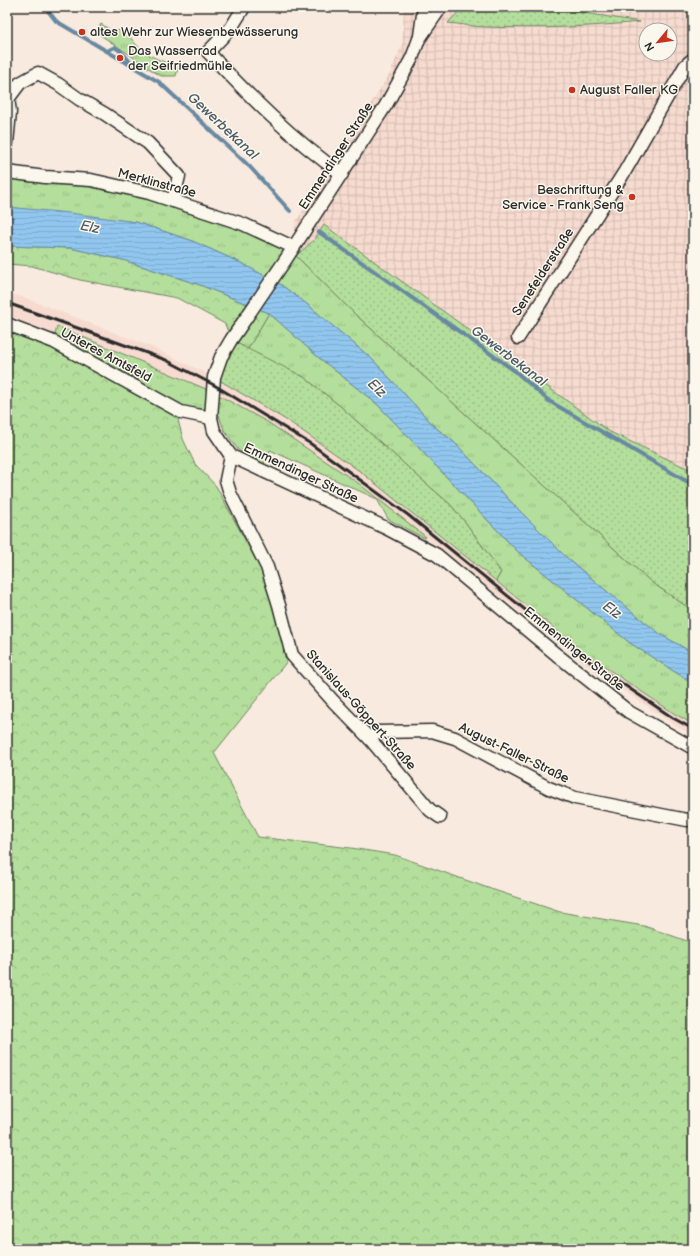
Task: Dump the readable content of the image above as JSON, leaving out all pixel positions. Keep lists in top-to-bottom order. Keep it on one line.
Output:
{"streets":{"street":["Emmendinger Straße","Merklinstraße","Senefelderstraße","Unteres Amtsfeld","Stanislaus-Göppert-Straße","August-Faller-Straße"]},"crossings":[["Emmendinger Straße","Merklinstraße"],["Emmendinger Straße","Unteres Amtsfeld"],["Emmendinger Straße","Stanislaus-Göppert-Straße"],["Stanislaus-Göppert-Straße","August-Faller-Straße"]],"water":["Gewerbekanal","Elz"],"places":["altes Wehr zur Wiesenbewässerung","Das Wasserrad der Seifriedmühle","August Faller KG","Beschriftung & Service - Frank Seng"],"north":"bottom left"}
